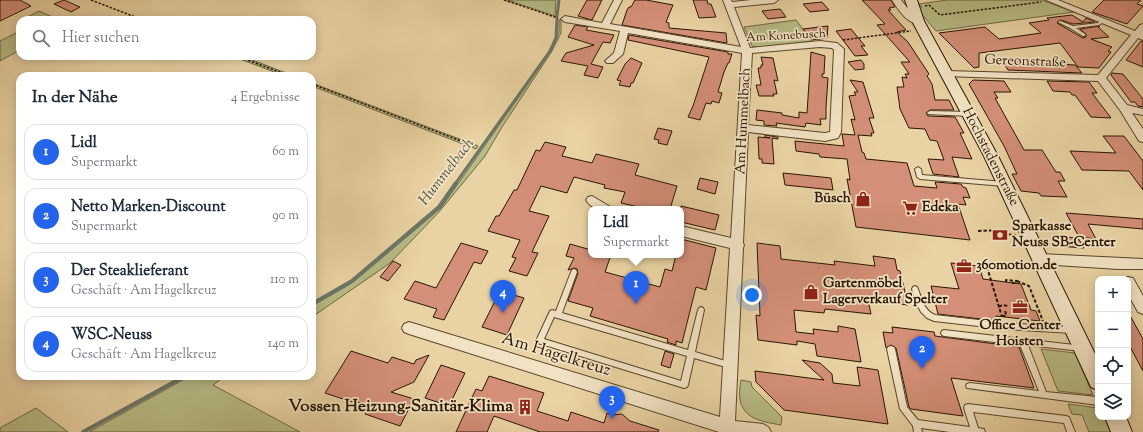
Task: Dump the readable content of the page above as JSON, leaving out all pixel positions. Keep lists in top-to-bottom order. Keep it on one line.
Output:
{"streets":{"main road":["Hochstadenstraße"],"street":["Am Konebusch","Gereonstraße","Am Hummelbach","Am Hagelkreuz"]},"crossings":[["Am Konebusch","Am Hummelbach"],["Am Konebusch","Hochstadenstraße"],["Gereonstraße","Hochstadenstraße"],["Am Hummelbach","Am Hagelkreuz"]],"water":["Hummelbach"],"places":{"shop":["Büsch","Gartenmöbel Lagerverkauf Spelter"],"supermarket":["Edeka"],"bank":["Sparkasse Neuss SB-Center"],"office":["360motion.de","Office Center Hoisten"],"building":["Vossen Heizung-Sanitär-Klima"]},"page":{"search":"Hier suchen","heading":["In der Nähe","4 Ergebnisse"],"list":[{"mark":"1","name":"Lidl","note":"Supermarkt","value":"60 m"},{"mark":"2","name":"Netto Marken-Discount","note":"Supermarkt","value":"90 m"},{"mark":"3","name":"Der Steaklieferant","note":"Geschäft · Am Hagelkreuz","value":"110 m"},{"mark":"4","name":"WSC-Neuss","note":"Geschäft · Am Hagelkreuz","value":"140 m"}],"popup":["Lidl","Supermarkt"],"pins":["1","4","2","3"],"map_buttons":["+","−"]}}
